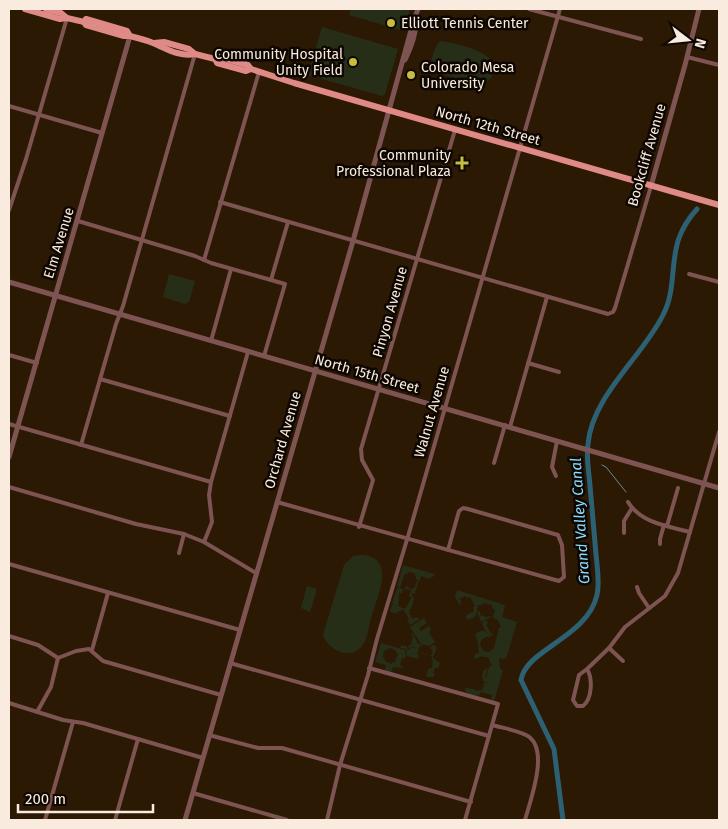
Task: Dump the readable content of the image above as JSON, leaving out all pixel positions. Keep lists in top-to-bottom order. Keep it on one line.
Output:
{"streets":{"main road":["North 12th Street"],"street":["Bookcliff Avenue","Elm Avenue","Pinyon Avenue","North 15th Street","Walnut Avenue","Orchard Avenue"]},"crossings":[["North 12th Street","Bookcliff Avenue"],["North 12th Street","Elm Avenue"],["North 12th Street","Pinyon Avenue"],["North 12th Street","Walnut Avenue"],["North 12th Street","Orchard Avenue"],["Elm Avenue","North 15th Street"],["Pinyon Avenue","North 15th Street"],["North 15th Street","Walnut Avenue"],["North 15th Street","Orchard Avenue"]],"water":["Grand Valley Canal"],"places":{"other":["Elliott Tennis Center","Community Hospital Unity Field","Colorado Mesa University"],"health":["Community Professional Plaza"]},"scale_bar":"200 m","north":"right"}
